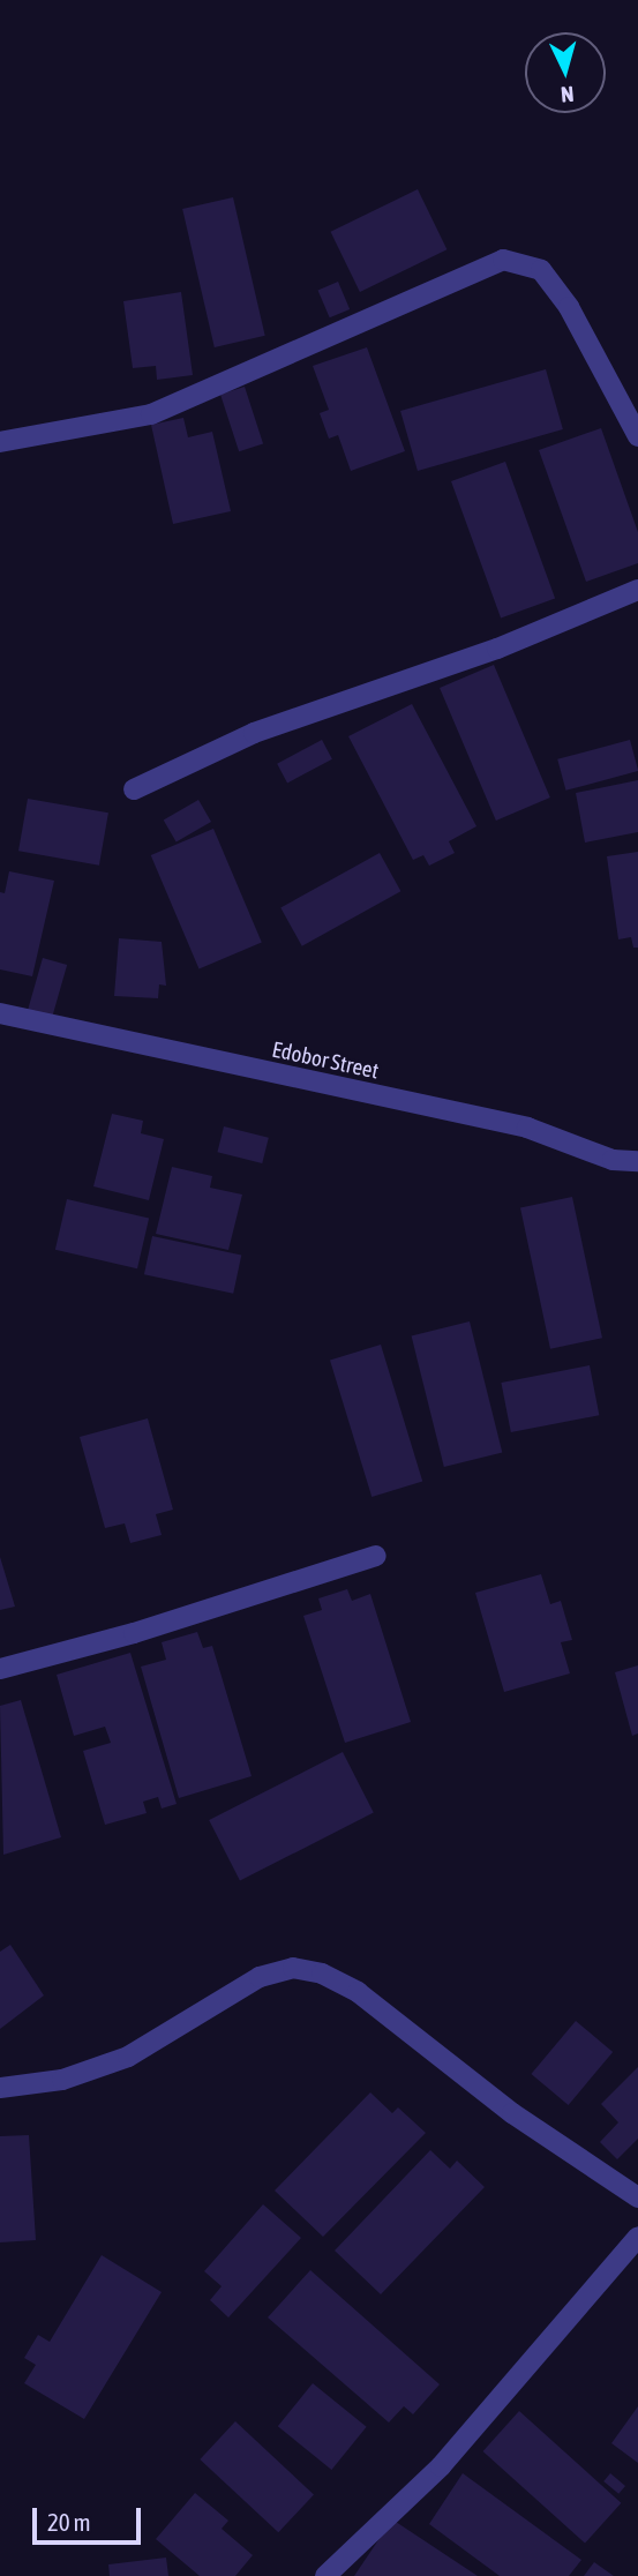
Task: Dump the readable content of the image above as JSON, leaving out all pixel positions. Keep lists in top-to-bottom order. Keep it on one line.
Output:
{"streets":{"street":["Edobor Street"]},"scale_bar":"20 m","north":"bottom"}
